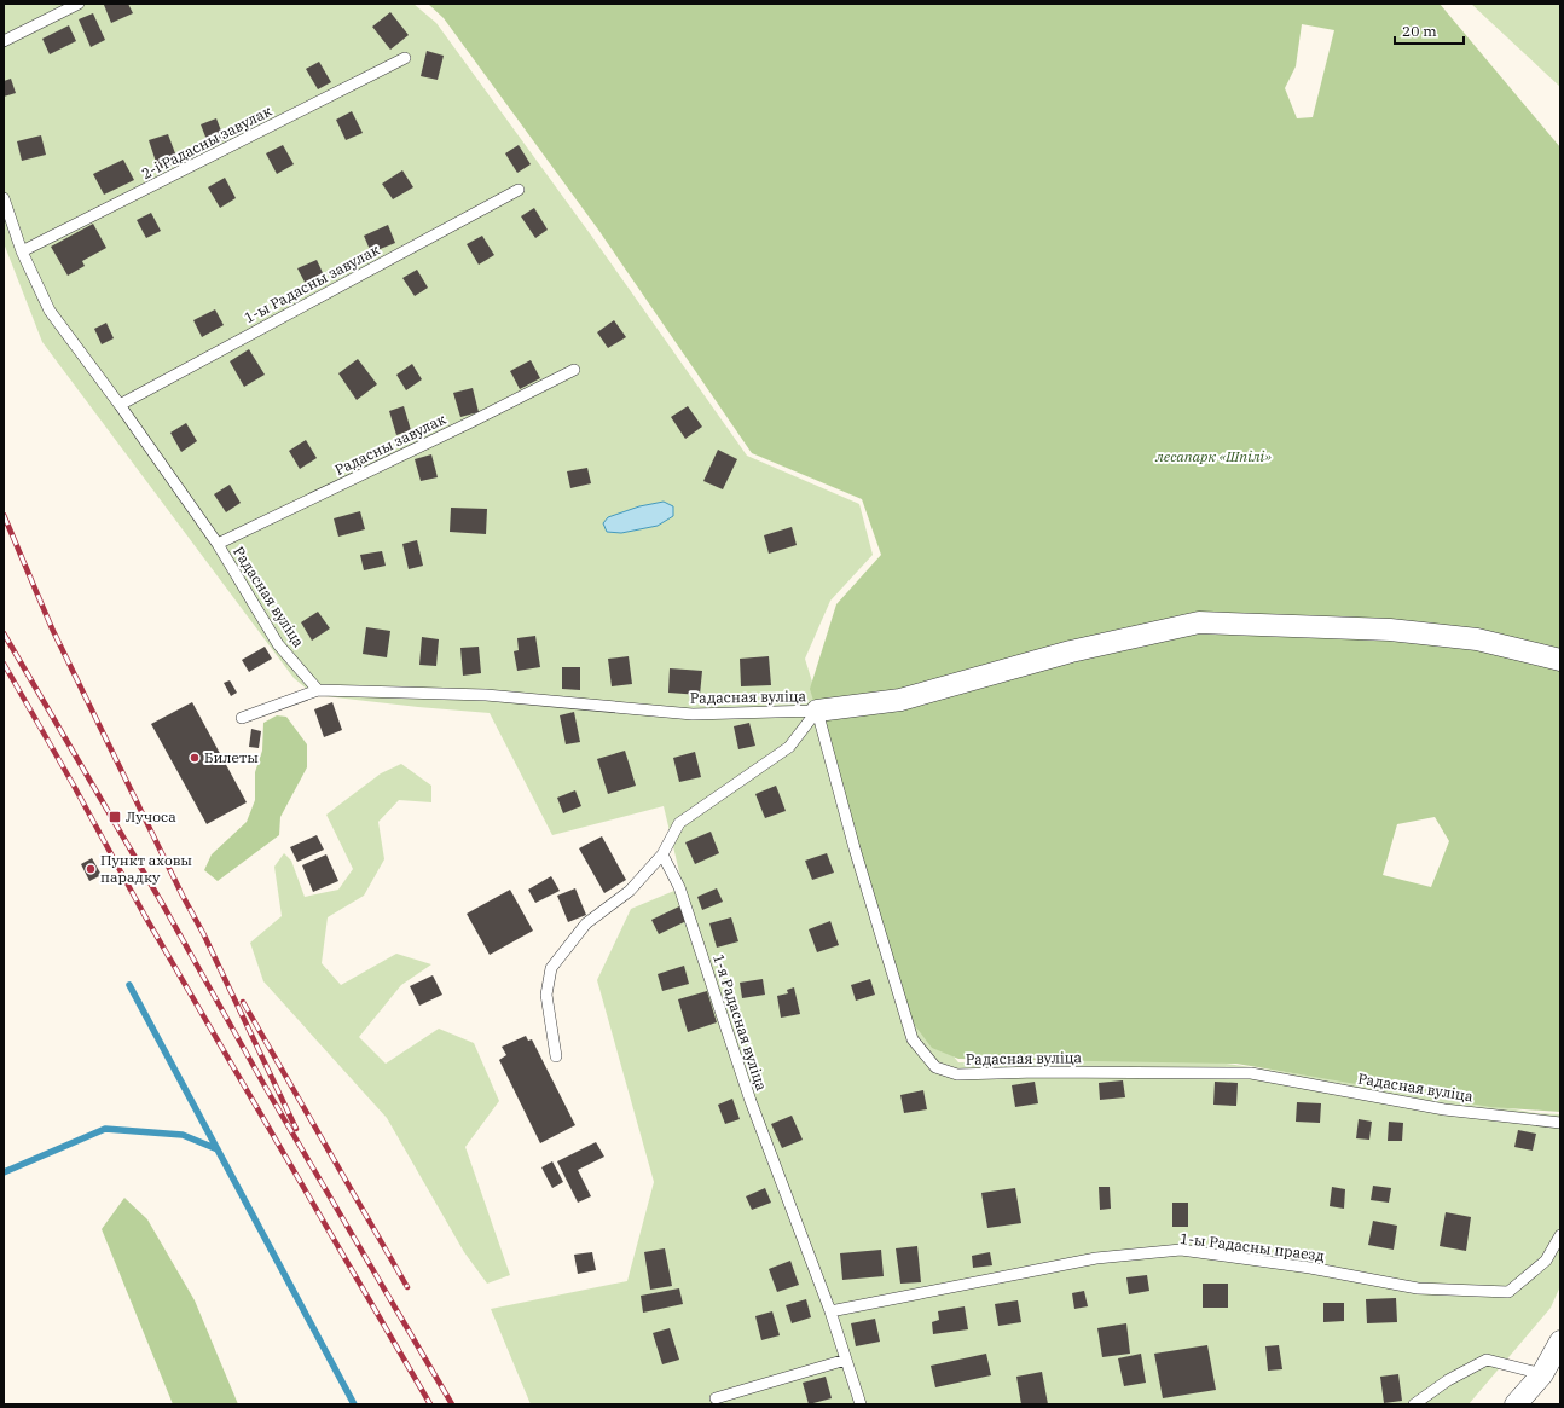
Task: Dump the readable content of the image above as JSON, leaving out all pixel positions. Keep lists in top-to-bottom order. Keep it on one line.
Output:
{"streets":{"lane":["2-і Радасны завулак","1-ы Радасны завулак","Радасны завулак","Радасная вуліца","1-я Радасная вуліца","1-ы Радасны праезд"]},"crossings":[["2-і Радасны завулак","Радасная вуліца"],["1-ы Радасны завулак","Радасная вуліца"],["Радасны завулак","Радасная вуліца"],["1-я Радасная вуліца","1-ы Радасны праезд"]],"parks":["лесапарк «Шпілі»"],"places":{"other":["Билеты","Пункт аховы парадку"],"transit":["Лучоса"]},"scale_bar":"20 m"}
